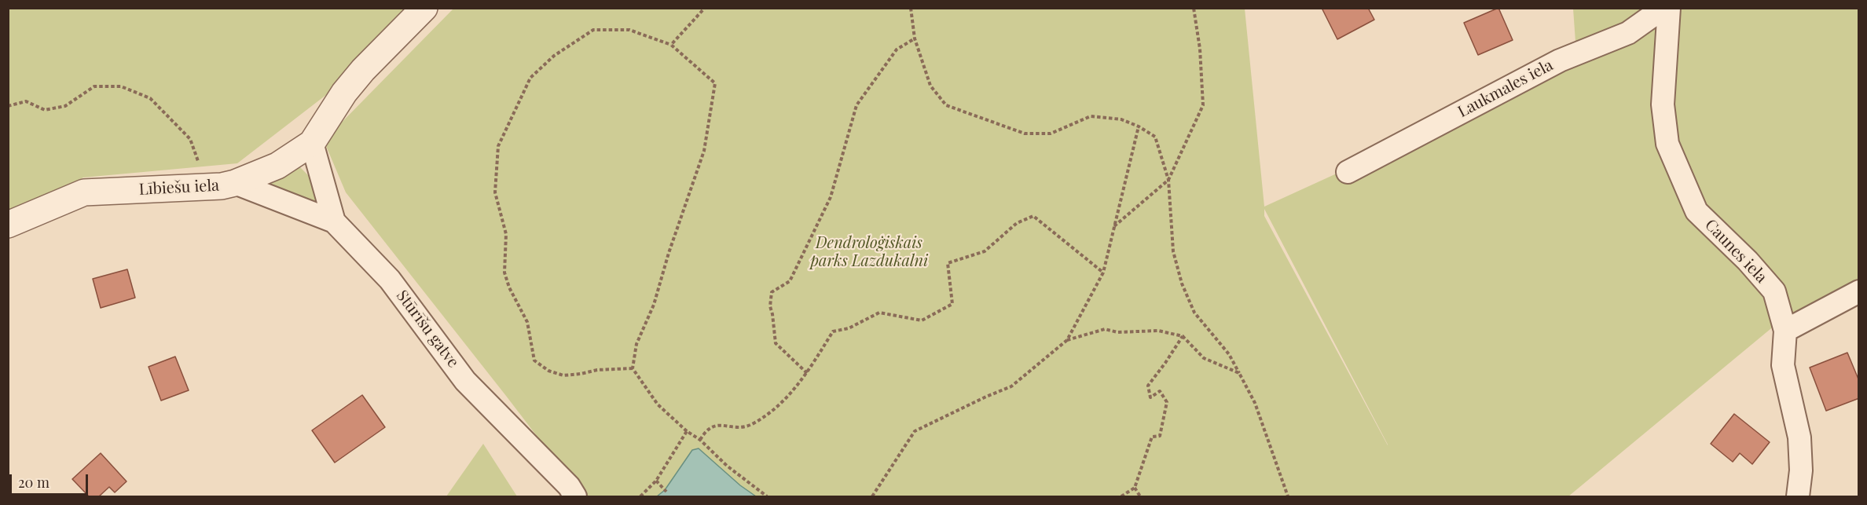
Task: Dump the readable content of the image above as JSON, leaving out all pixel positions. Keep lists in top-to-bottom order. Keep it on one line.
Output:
{"streets":{"street":["Laukmales iela","Lībiešu iela","Caunes iela","Stūrīšu gatve"]},"crossings":[["Lībiešu iela","Stūrīšu gatve"]],"parks":["Dendroloģiskais parks Lazdukalni"],"scale_bar":"20 m"}
